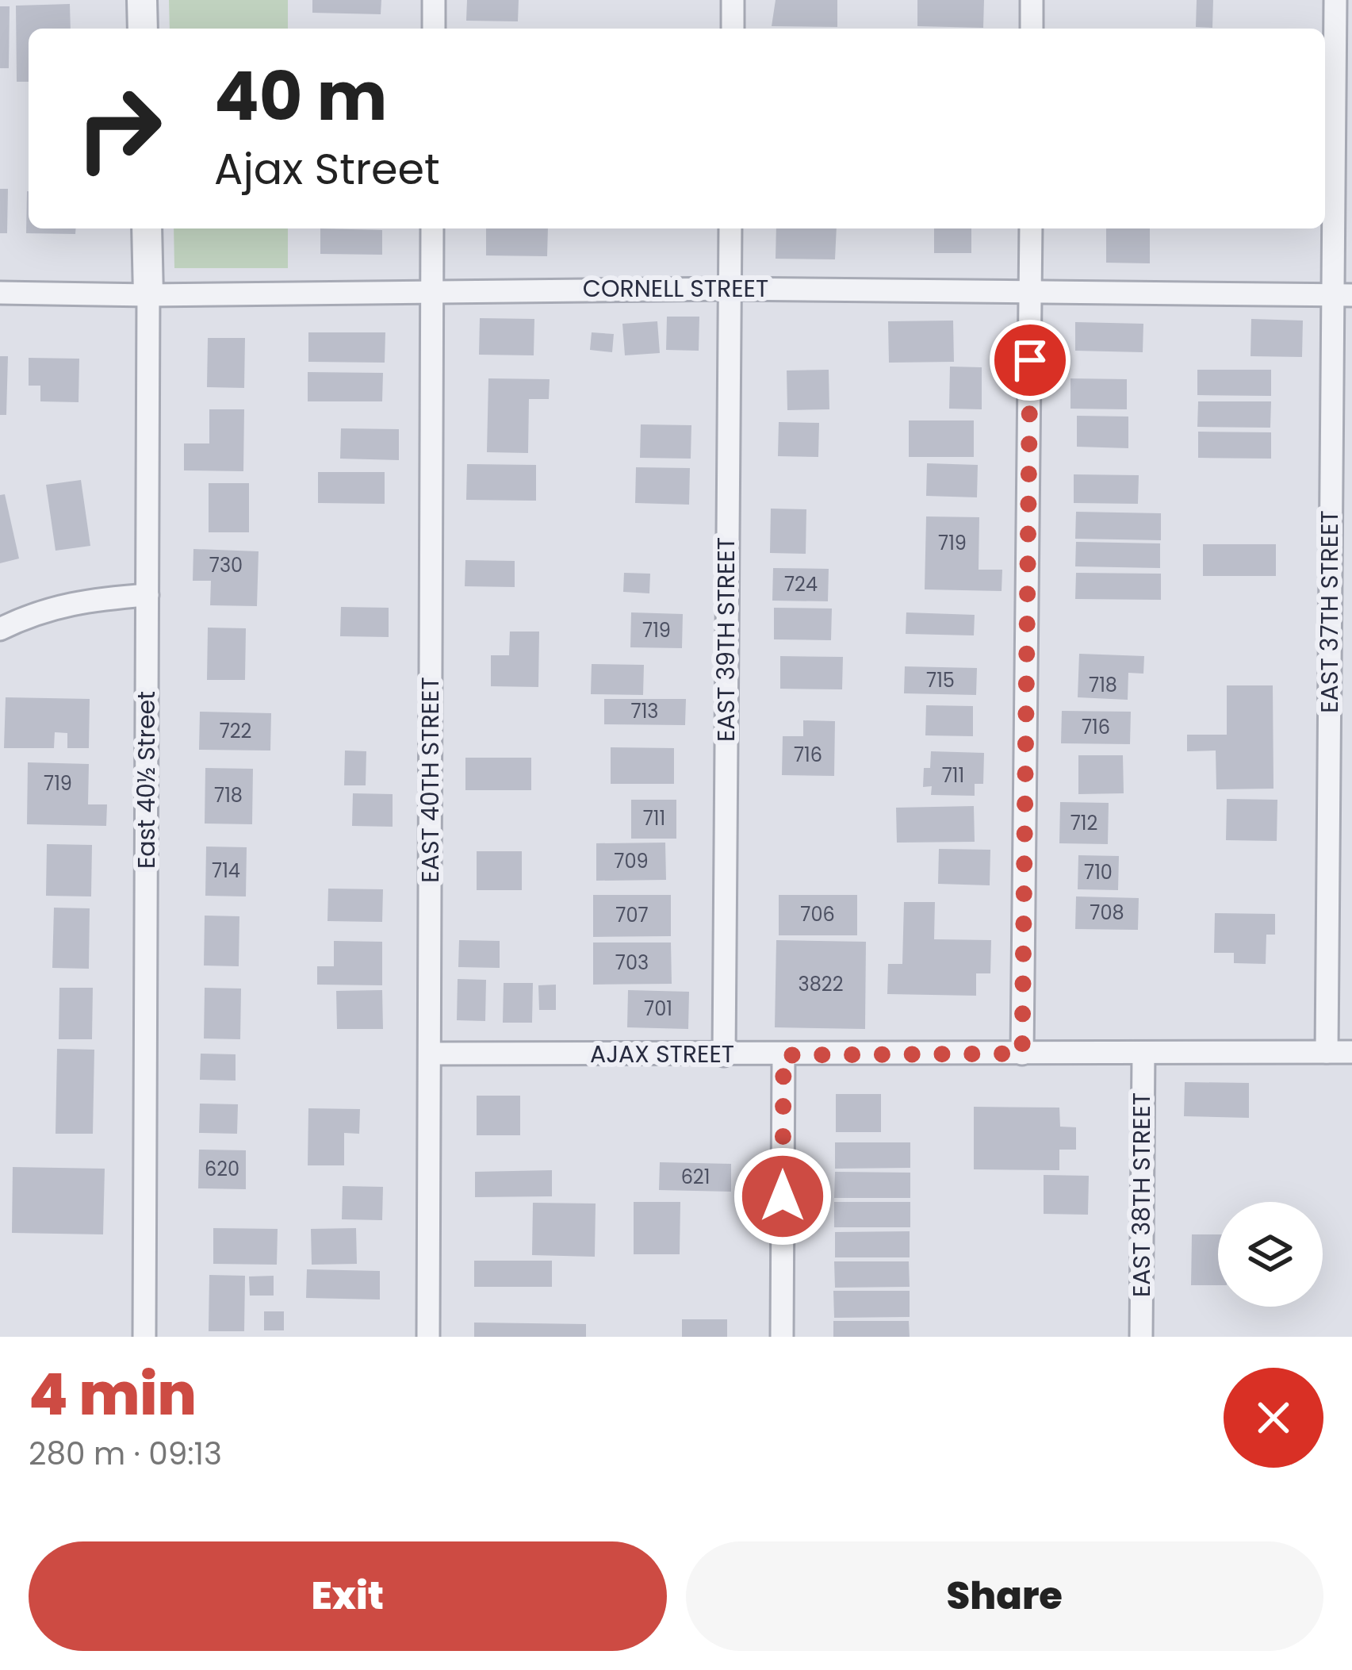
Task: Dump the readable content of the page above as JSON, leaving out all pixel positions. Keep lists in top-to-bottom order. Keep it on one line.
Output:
{"streets":{"street":["CORNELL STREET","EAST 37TH STREET","EAST 39TH STREET","East 40½ Street","EAST 40TH STREET","AJAX STREET","EAST 38TH STREET"]},"crossings":[["CORNELL STREET","EAST 37TH STREET"],["CORNELL STREET","EAST 39TH STREET"],["CORNELL STREET","East 40½ Street"],["CORNELL STREET","EAST 40TH STREET"],["EAST 37TH STREET","AJAX STREET"],["EAST 39TH STREET","AJAX STREET"],["EAST 40TH STREET","AJAX STREET"],["AJAX STREET","EAST 38TH STREET"]],"house_numbers":["719","730","724","719","715","718","713","716","722","716","711","719","718","711","712","709","714","710","708","706","707","703","3822","701","620","621"],"page":{"turn":["40 m","Ajax Street"],"heading":["4 min","280 m · 09:13"],"buttons":["Exit","Share"]}}
